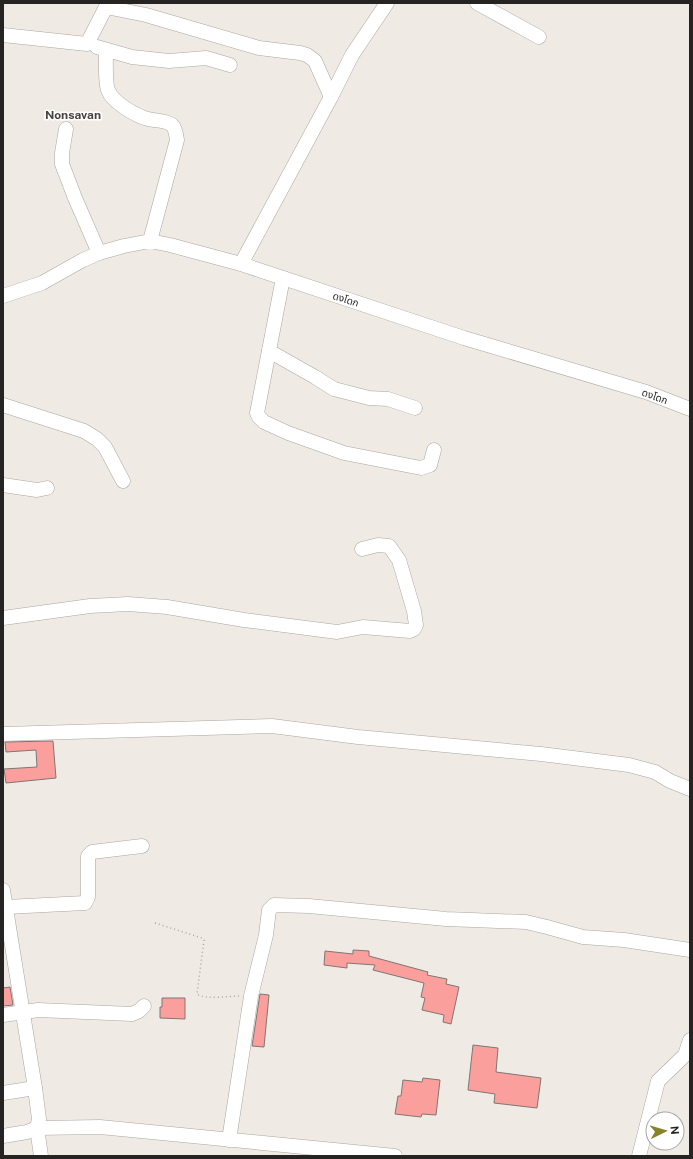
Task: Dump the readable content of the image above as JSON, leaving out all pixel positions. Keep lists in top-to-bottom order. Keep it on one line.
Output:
{"streets":{"street":["ดงโดก"]},"districts":["Nonsavan"],"north":"right"}
